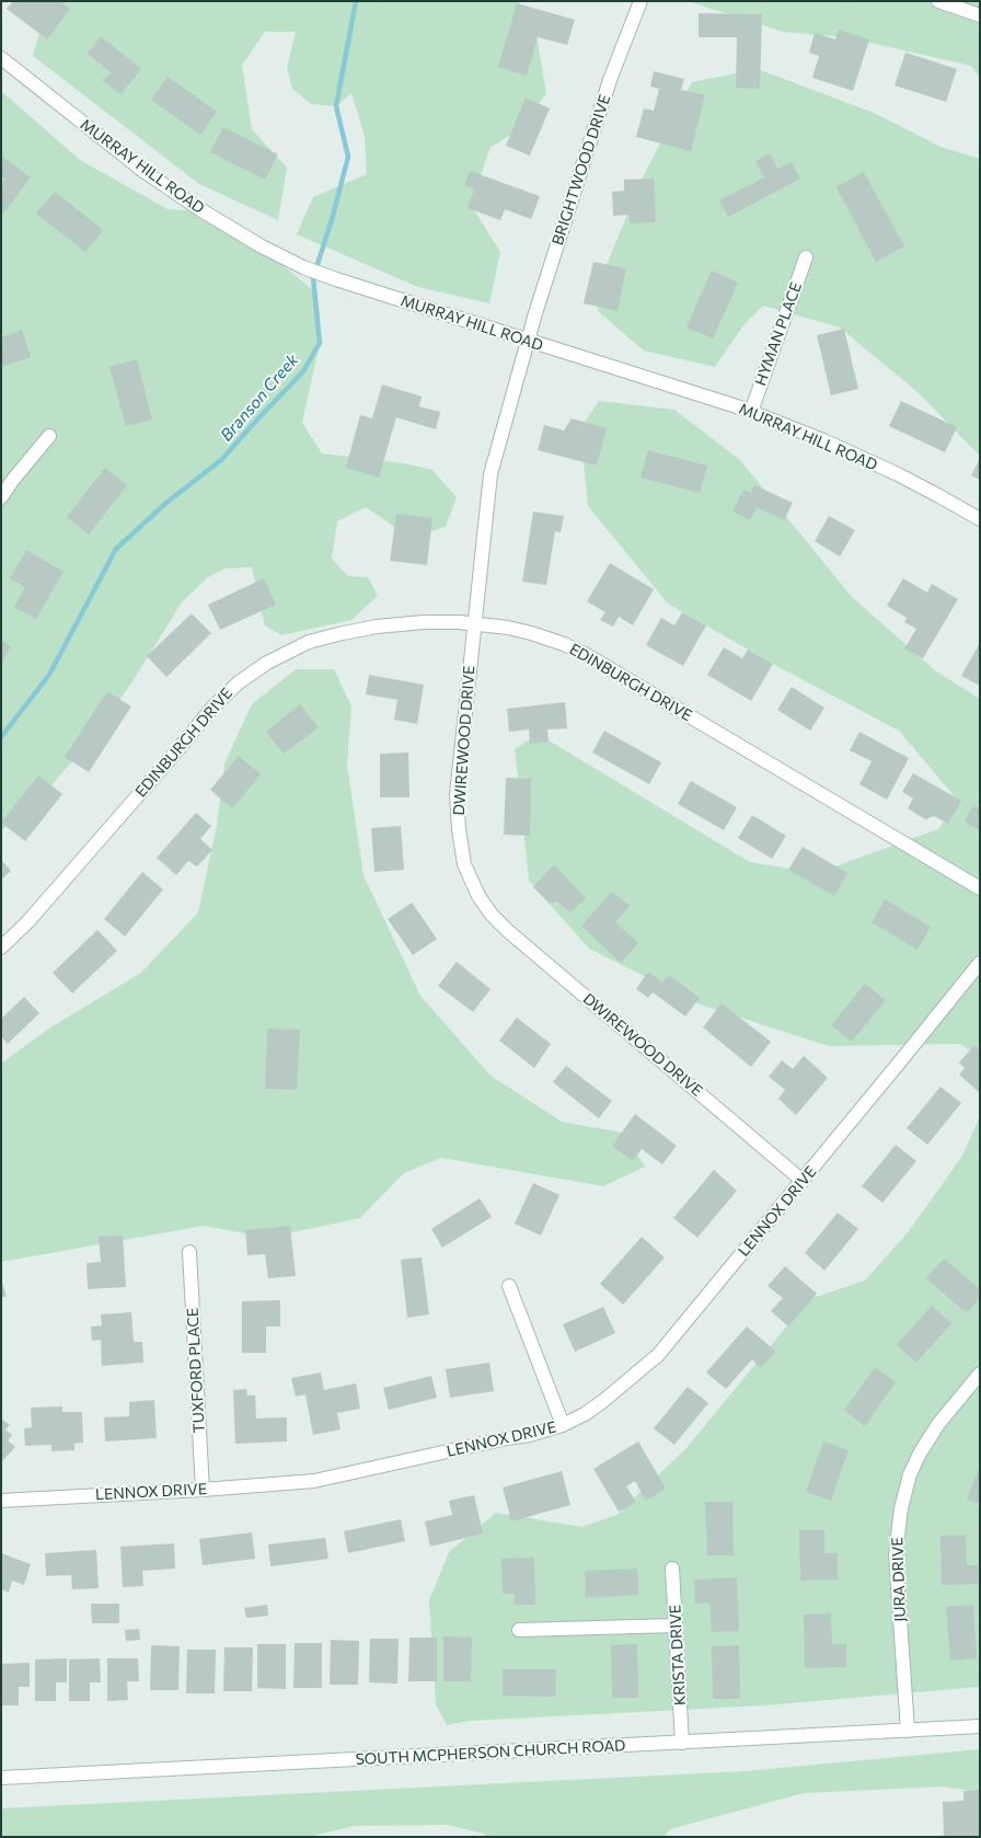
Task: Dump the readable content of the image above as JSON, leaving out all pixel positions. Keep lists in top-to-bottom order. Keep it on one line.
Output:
{"streets":{"street":["MURRAY HILL ROAD","BRIGHTWOOD DRIVE","HYMAN PLACE","EDINBURGH DRIVE","DWIREWOOD DRIVE","LENNOX DRIVE","TUXFORD PLACE","JURA DRIVE","KRISTA DRIVE","SOUTH MCPHERSON CHURCH ROAD"]},"crossings":[["MURRAY HILL ROAD","BRIGHTWOOD DRIVE"],["MURRAY HILL ROAD","HYMAN PLACE"],["MURRAY HILL ROAD","DWIREWOOD DRIVE"],["BRIGHTWOOD DRIVE","DWIREWOOD DRIVE"],["EDINBURGH DRIVE","DWIREWOOD DRIVE"],["DWIREWOOD DRIVE","LENNOX DRIVE"],["LENNOX DRIVE","TUXFORD PLACE"],["JURA DRIVE","SOUTH MCPHERSON CHURCH ROAD"],["KRISTA DRIVE","SOUTH MCPHERSON CHURCH ROAD"]],"water":["Branson Creek"]}
